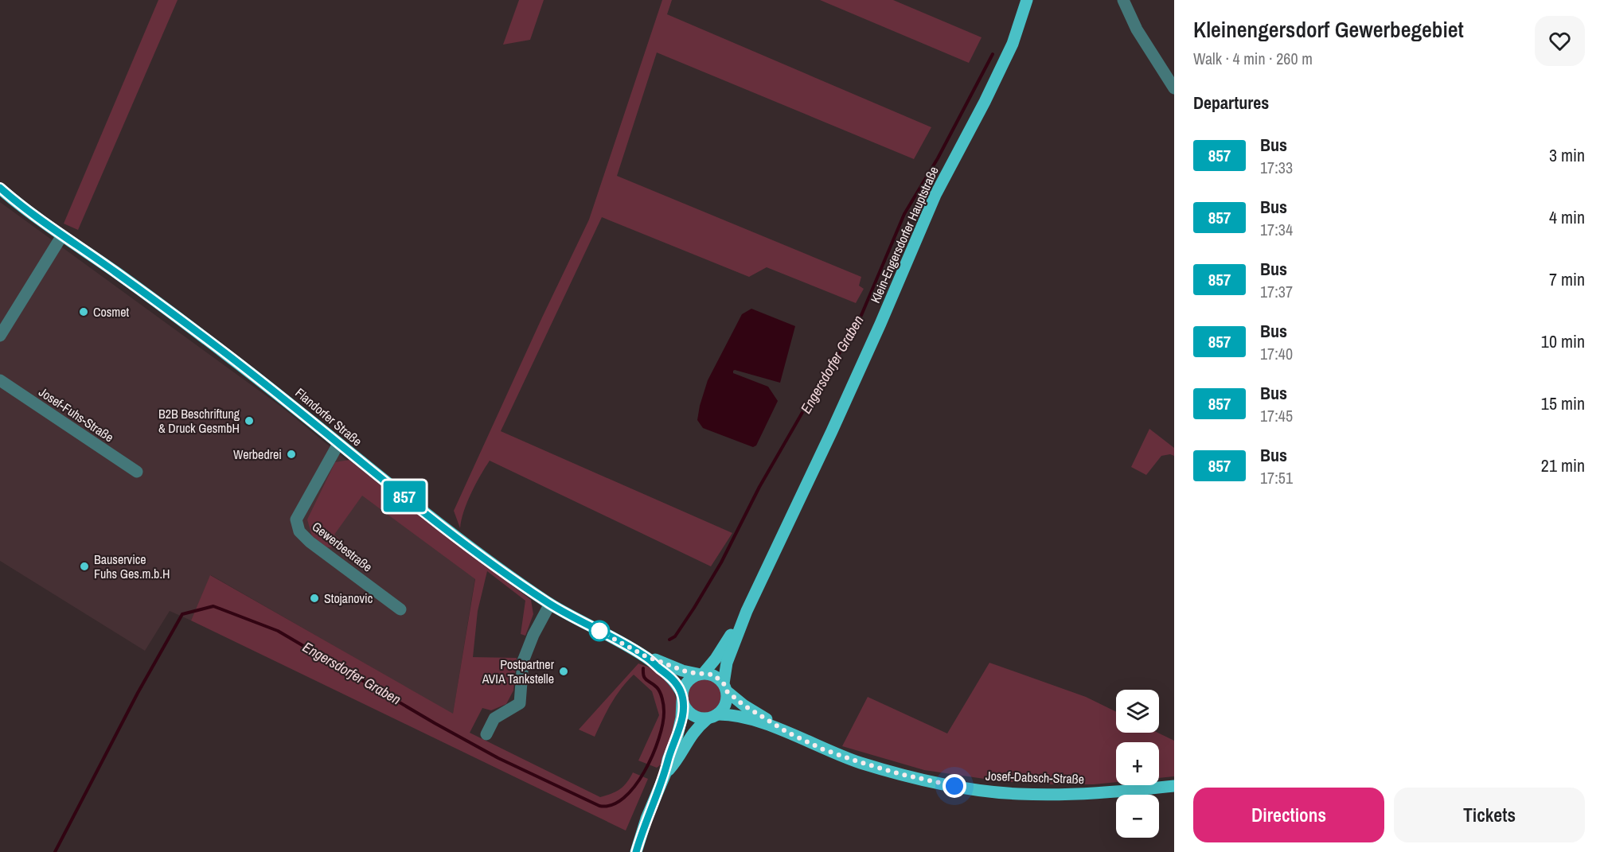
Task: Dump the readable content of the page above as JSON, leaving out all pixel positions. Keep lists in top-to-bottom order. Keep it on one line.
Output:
{"streets":{"main road":["Klein-Engersdorfer Hauptstraße","Flandorfer Straße","Josef-Dabsch-Straße"],"street":["Josef-Fuhs-Straße","Gewerbestraße"]},"crossings":[["Flandorfer Straße","Gewerbestraße"],["Flandorfer Straße","Josef-Dabsch-Straße"]],"water":["Engersdorfer Graben"],"places":["Cosmet","B2B Beschriftung & Druck GesmbH","Werbedrei","Bauservice Fuhs Ges.m.b.H","Stojanovic","Postpartner AVIA Tankstelle"],"lines":["bus line 857"],"page":{"on_map":"857","heading":[["Kleinengersdorf Gewerbegebiet","Walk · 4 min · 260 m"],"Departures"],"list":[{"mark":"857","name":"Bus","note":"17:33","value":"3 min"},{"mark":"857","name":"Bus","note":"17:34","value":"4 min"},{"mark":"857","name":"Bus","note":"17:37","value":"7 min"},{"mark":"857","name":"Bus","note":"17:40","value":"10 min"},{"mark":"857","name":"Bus","note":"17:45","value":"15 min"},{"mark":"857","name":"Bus","note":"17:51","value":"21 min"}],"map_buttons":["+","−"],"buttons":["Directions","Tickets"]}}
